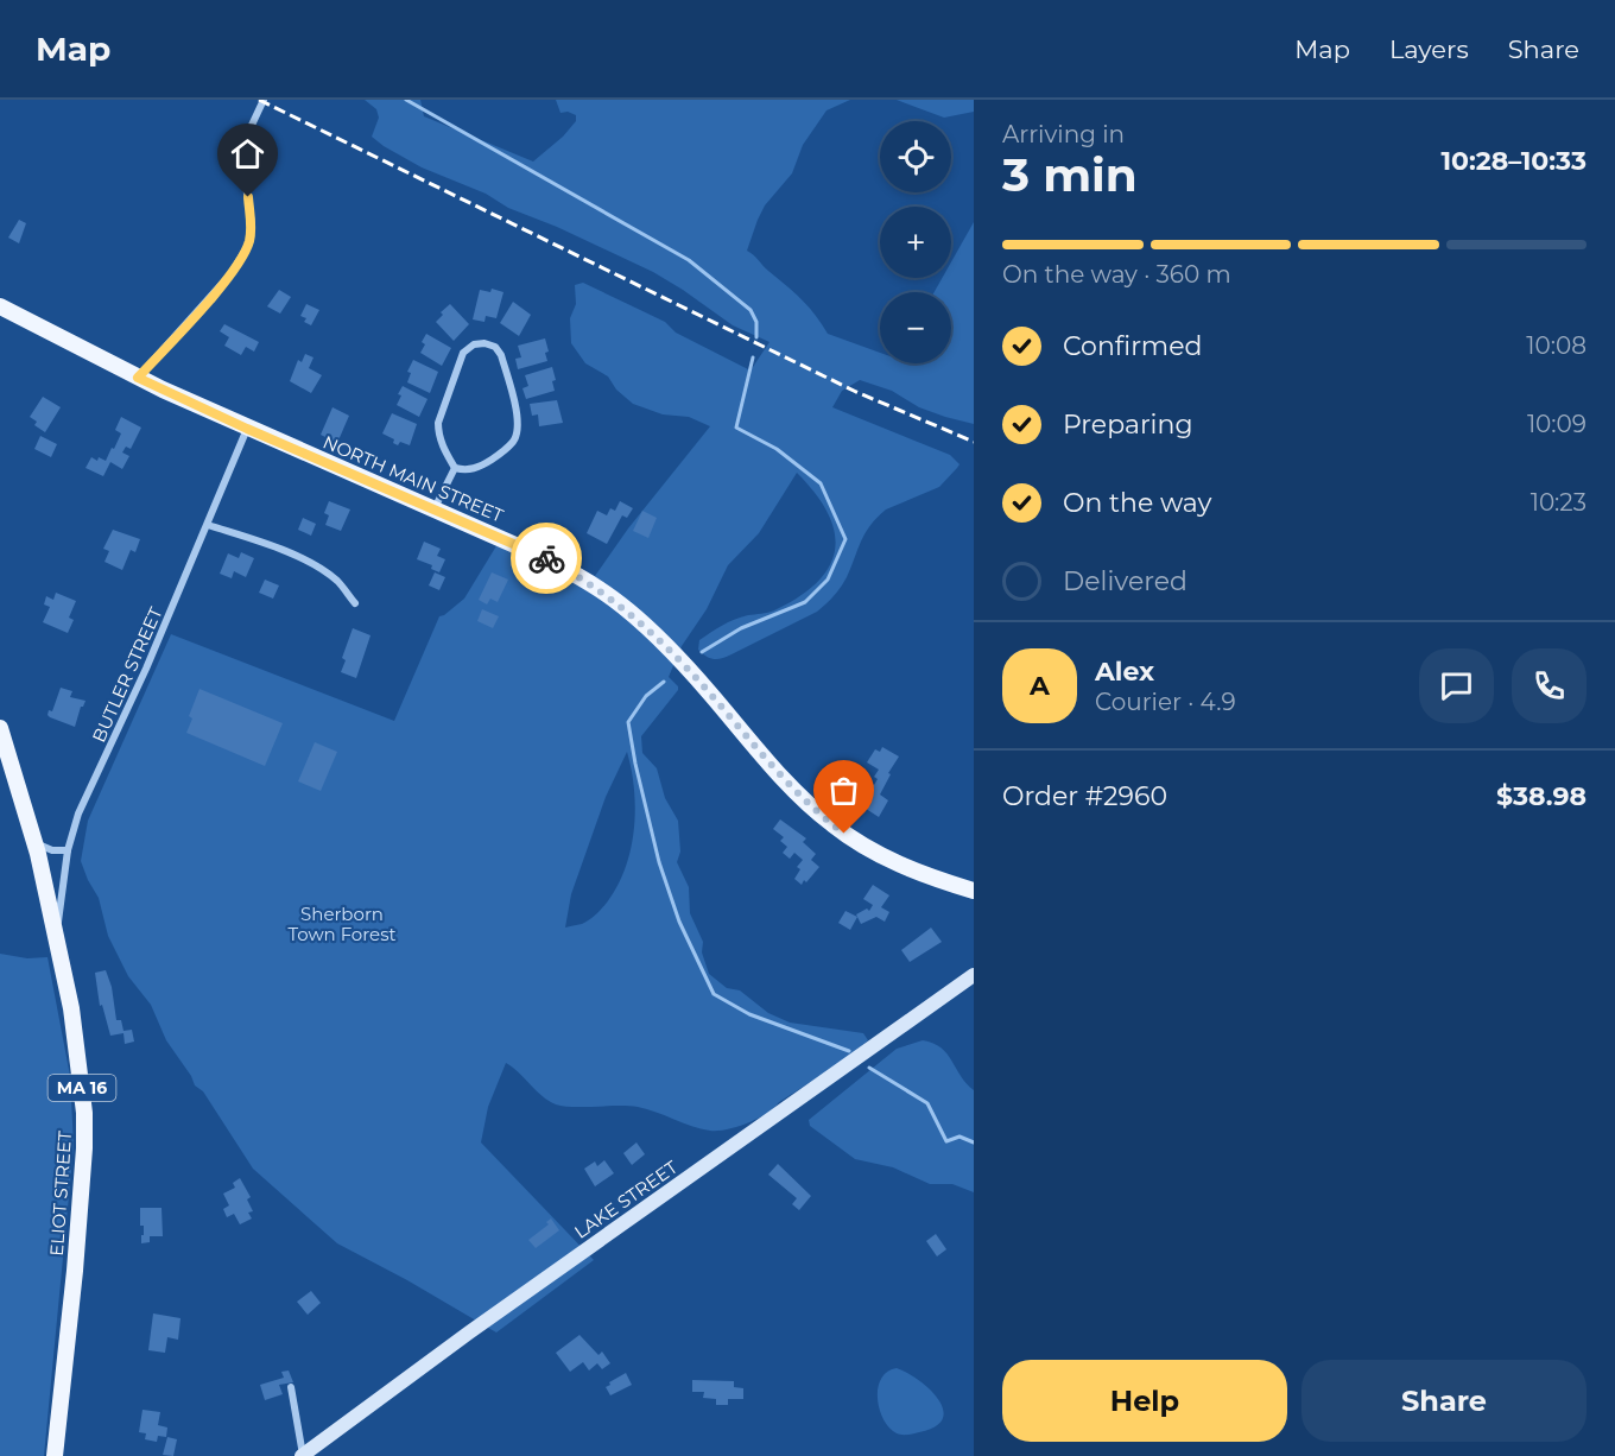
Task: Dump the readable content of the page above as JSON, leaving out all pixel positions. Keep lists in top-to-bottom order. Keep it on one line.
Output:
{"streets":{"main road":["NORTH MAIN STREET","MA 16","ELIOT STREET"],"street":["BUTLER STREET","LAKE STREET"]},"crossings":[["NORTH MAIN STREET","BUTLER STREET"],["BUTLER STREET","ELIOT STREET"]],"parks":["Sherborn Town Forest"],"page":{"header":"Map","nav":["Map","Layers","Share"],"heading":["3 min","Arriving in","10:28–10:33"],"panel":["Alex","Courier · 4.9","Order #2960","$38.98"],"map_buttons":["+","−"],"bar":"On the way · 360 m","list":[["Confirmed","10:08"],["Preparing","10:09"],["On the way","10:23"],"Delivered"],"round":"A","buttons":["Help","Share"]}}
